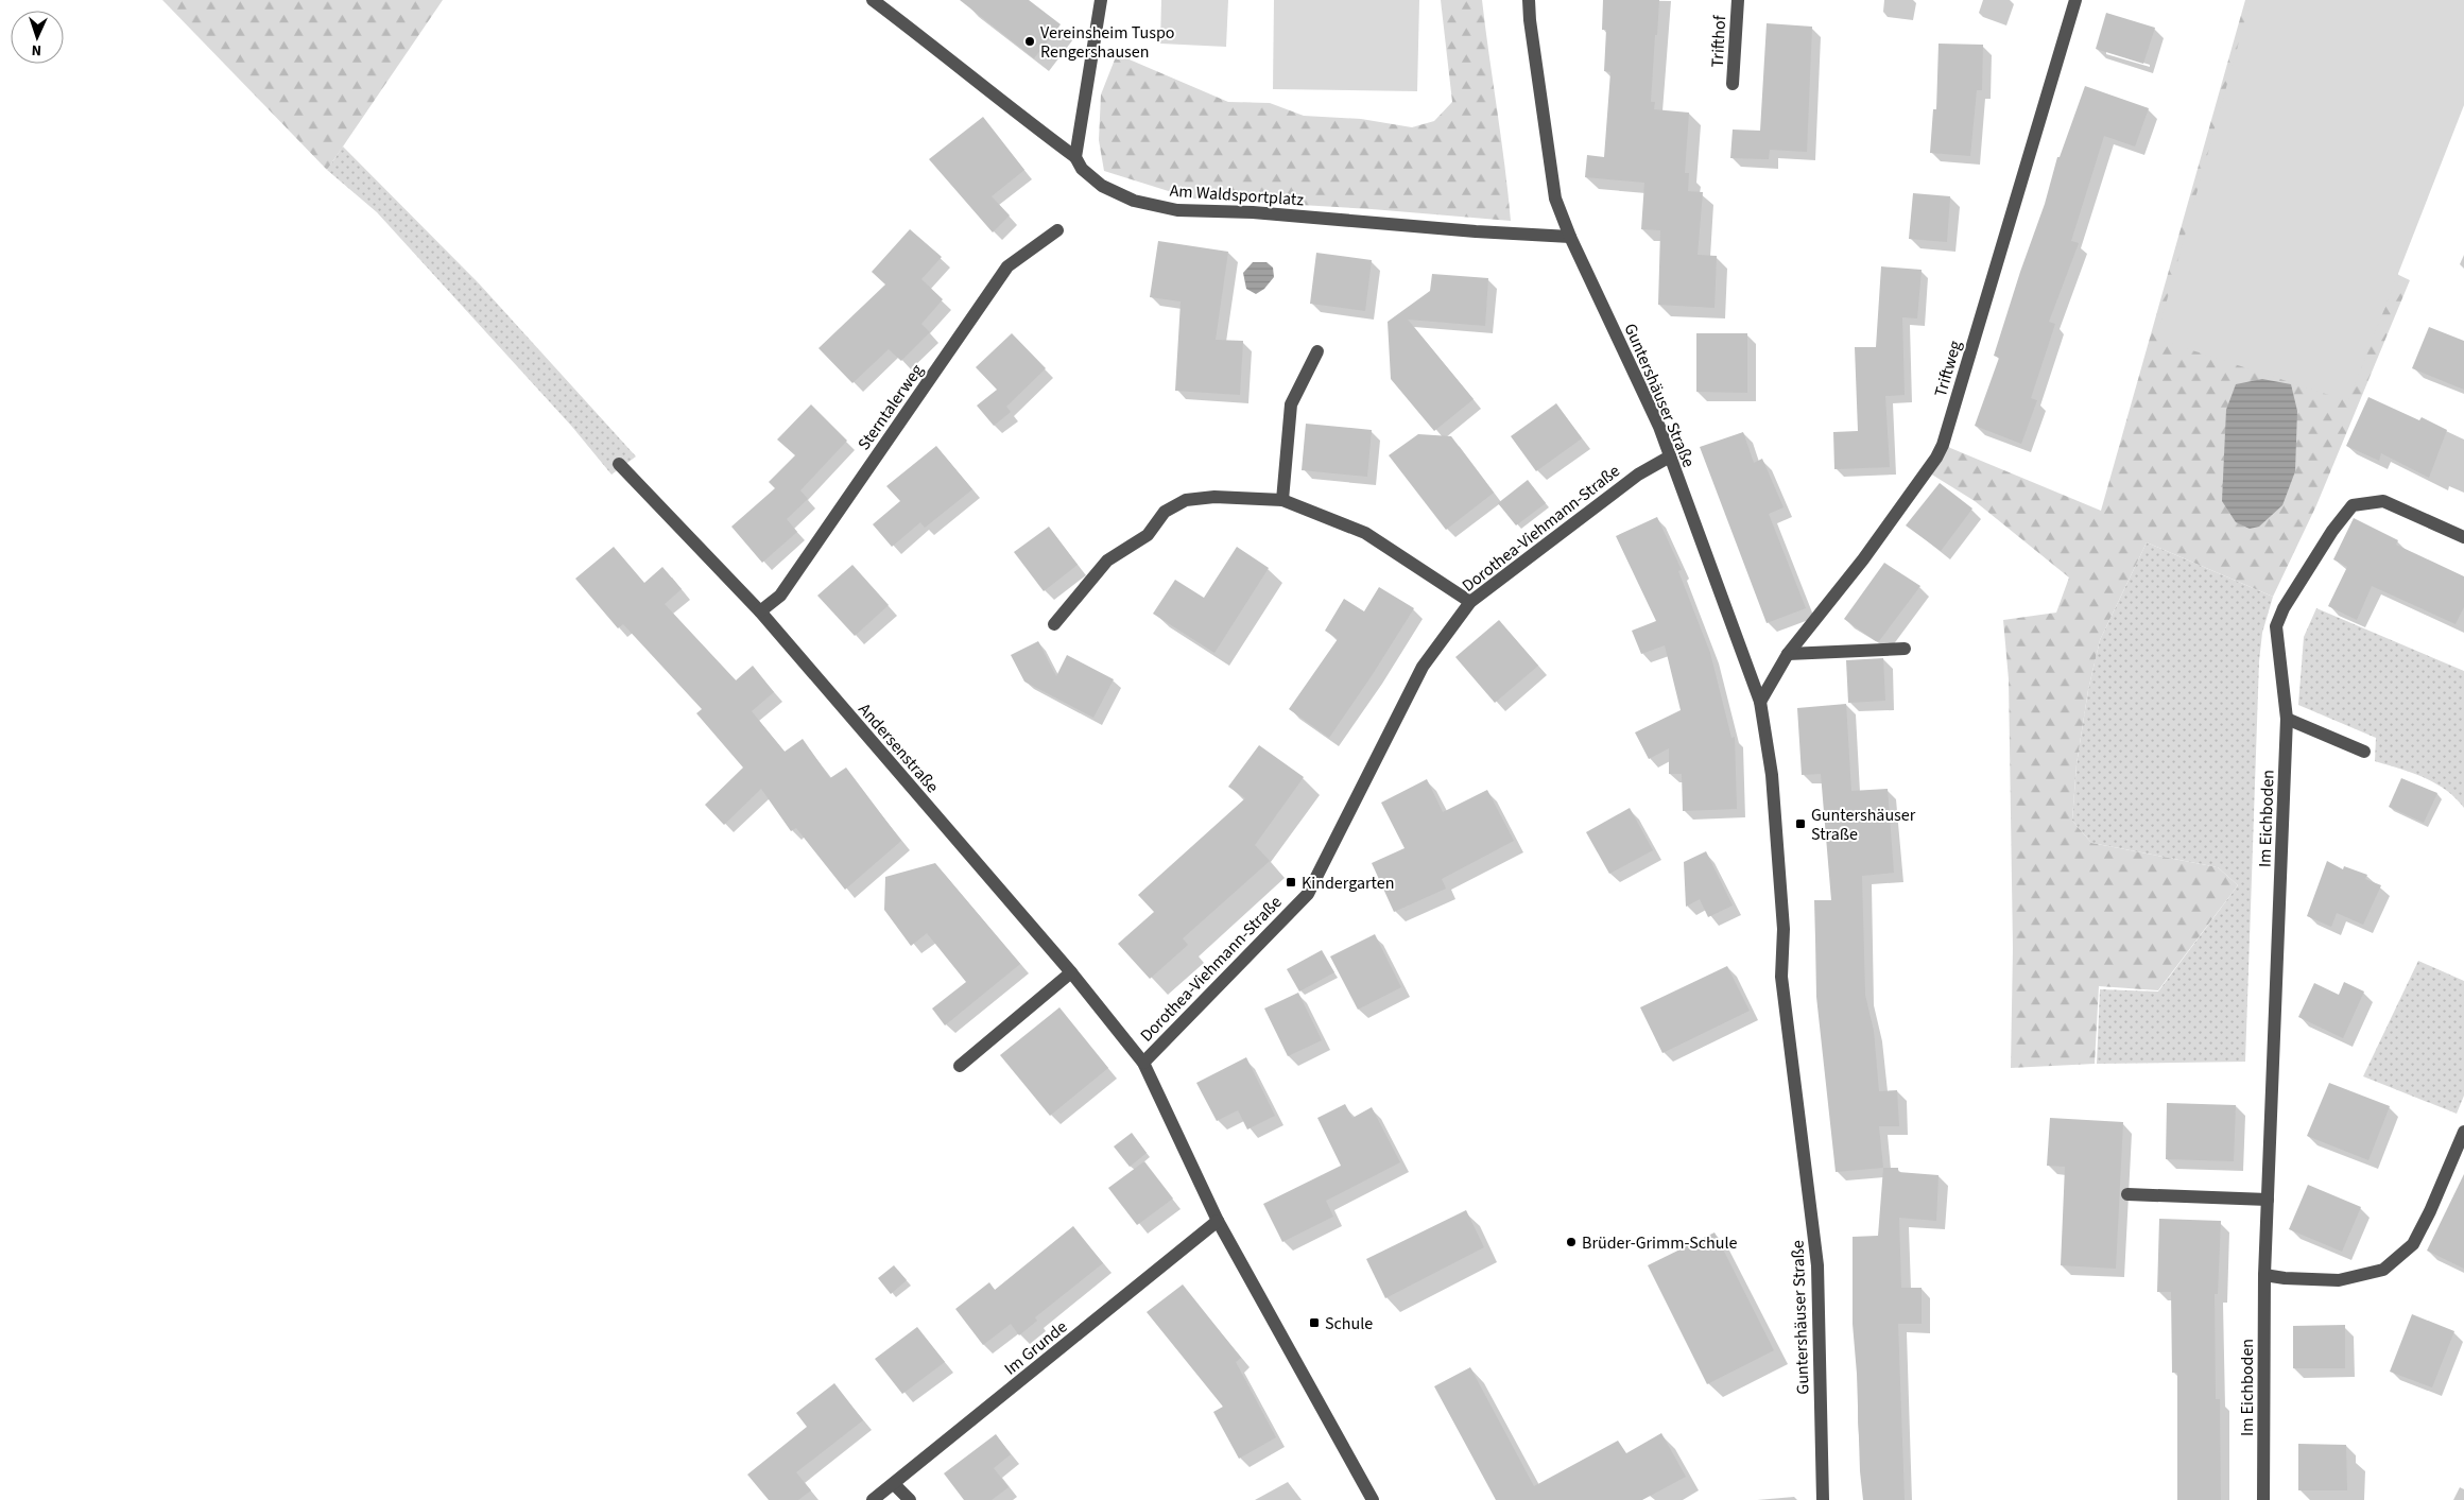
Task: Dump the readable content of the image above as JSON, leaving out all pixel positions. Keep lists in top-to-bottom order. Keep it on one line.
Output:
{"streets":{"street":["Trifthof","Am Waldsportplatz","Triftweg","Guntershäuser Straße","Sterntalerweg","Dorothea-Viehmann-Straße","Andersenstraße","Im Eichboden","Im Grunde"]},"crossings":[["Am Waldsportplatz","Guntershäuser Straße"],["Triftweg","Guntershäuser Straße"],["Guntershäuser Straße","Dorothea-Viehmann-Straße"],["Sterntalerweg","Andersenstraße"],["Dorothea-Viehmann-Straße","Andersenstraße"],["Dorothea-Viehmann-Straße","Im Grunde"]],"places":{"other":["Vereinsheim Tuspo Rengershausen","Brüder-Grimm-Schule"],"transit":["Guntershäuser Straße","Kindergarten","Schule"]},"north":"bottom"}
